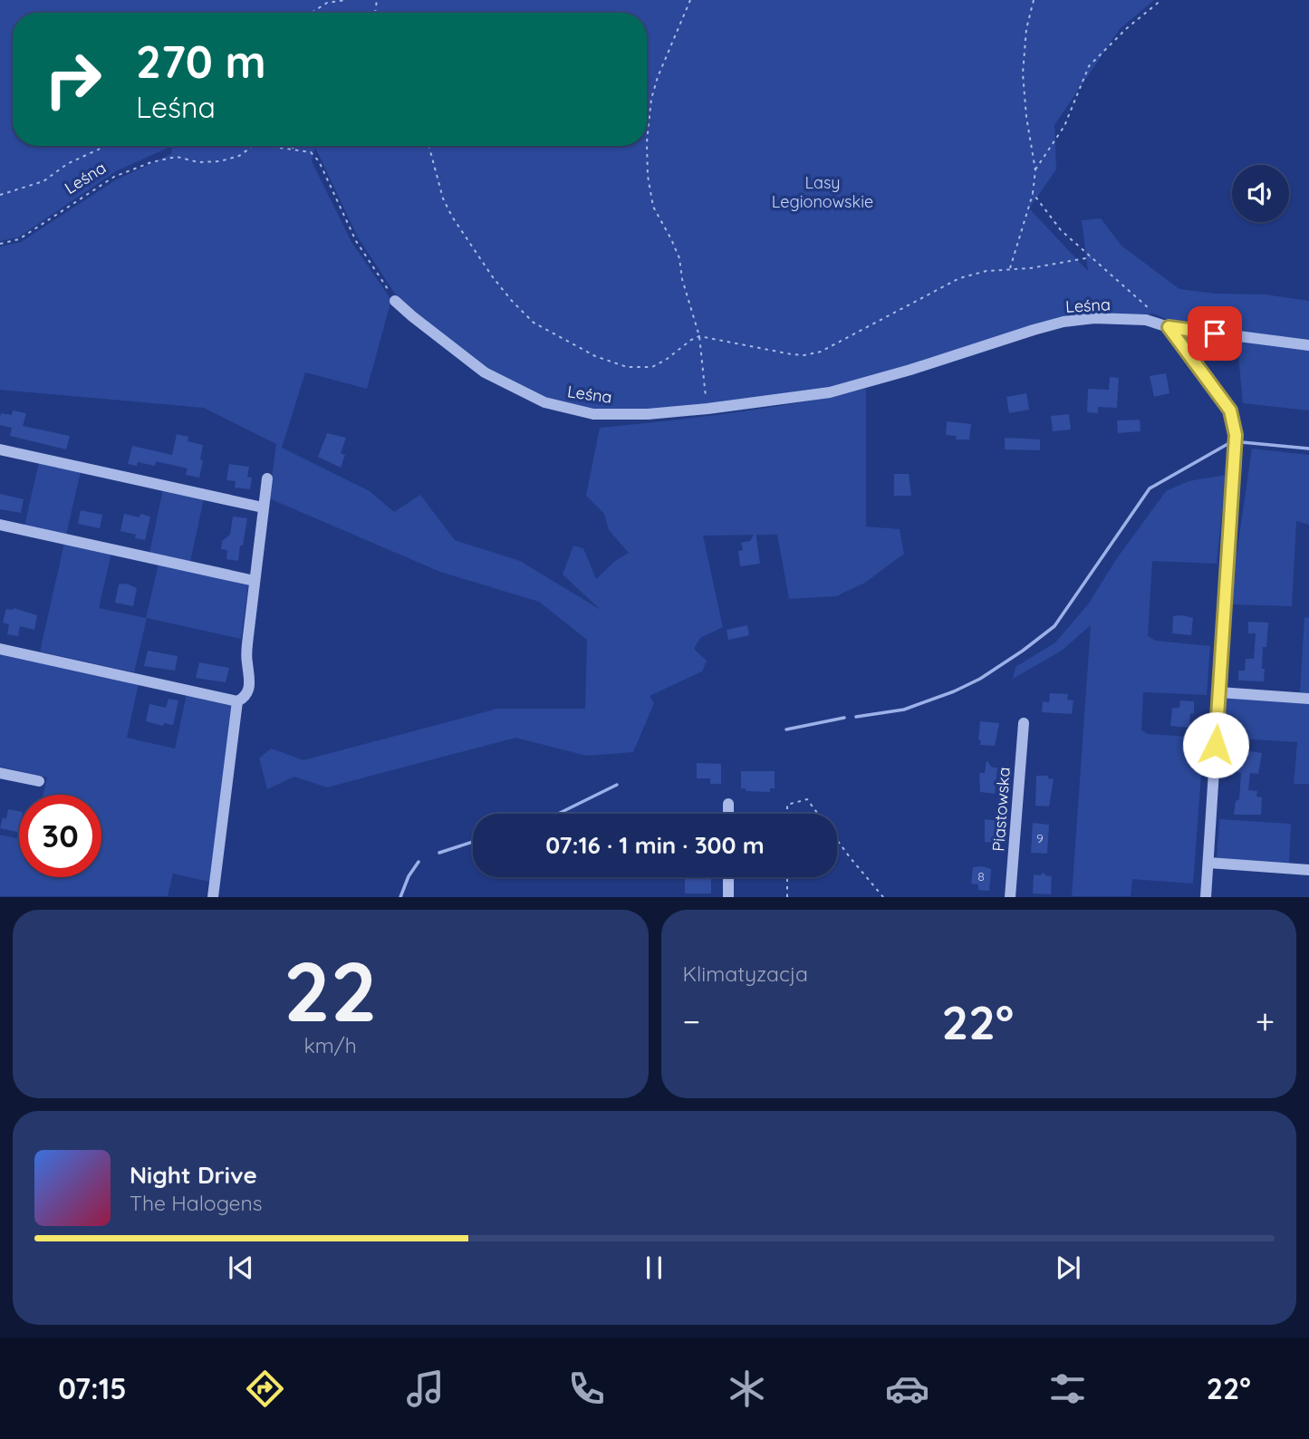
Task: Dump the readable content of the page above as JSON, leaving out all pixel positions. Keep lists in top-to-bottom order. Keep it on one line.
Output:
{"streets":{"street":["Leśna","Piastowska"]},"parks":["Lasy Legionowskie"],"house_numbers":["9","8"],"page":{"turn":["270 m","Leśna"],"limit":"30","trip":"07:16 · 1 min · 300 m","tile":[["22","km/h"],"Klimatyzacja"],"heat":["−","22°","+"],"song":["Night Drive","The Halogens"],"tabs":["07:15","22°"]}}
